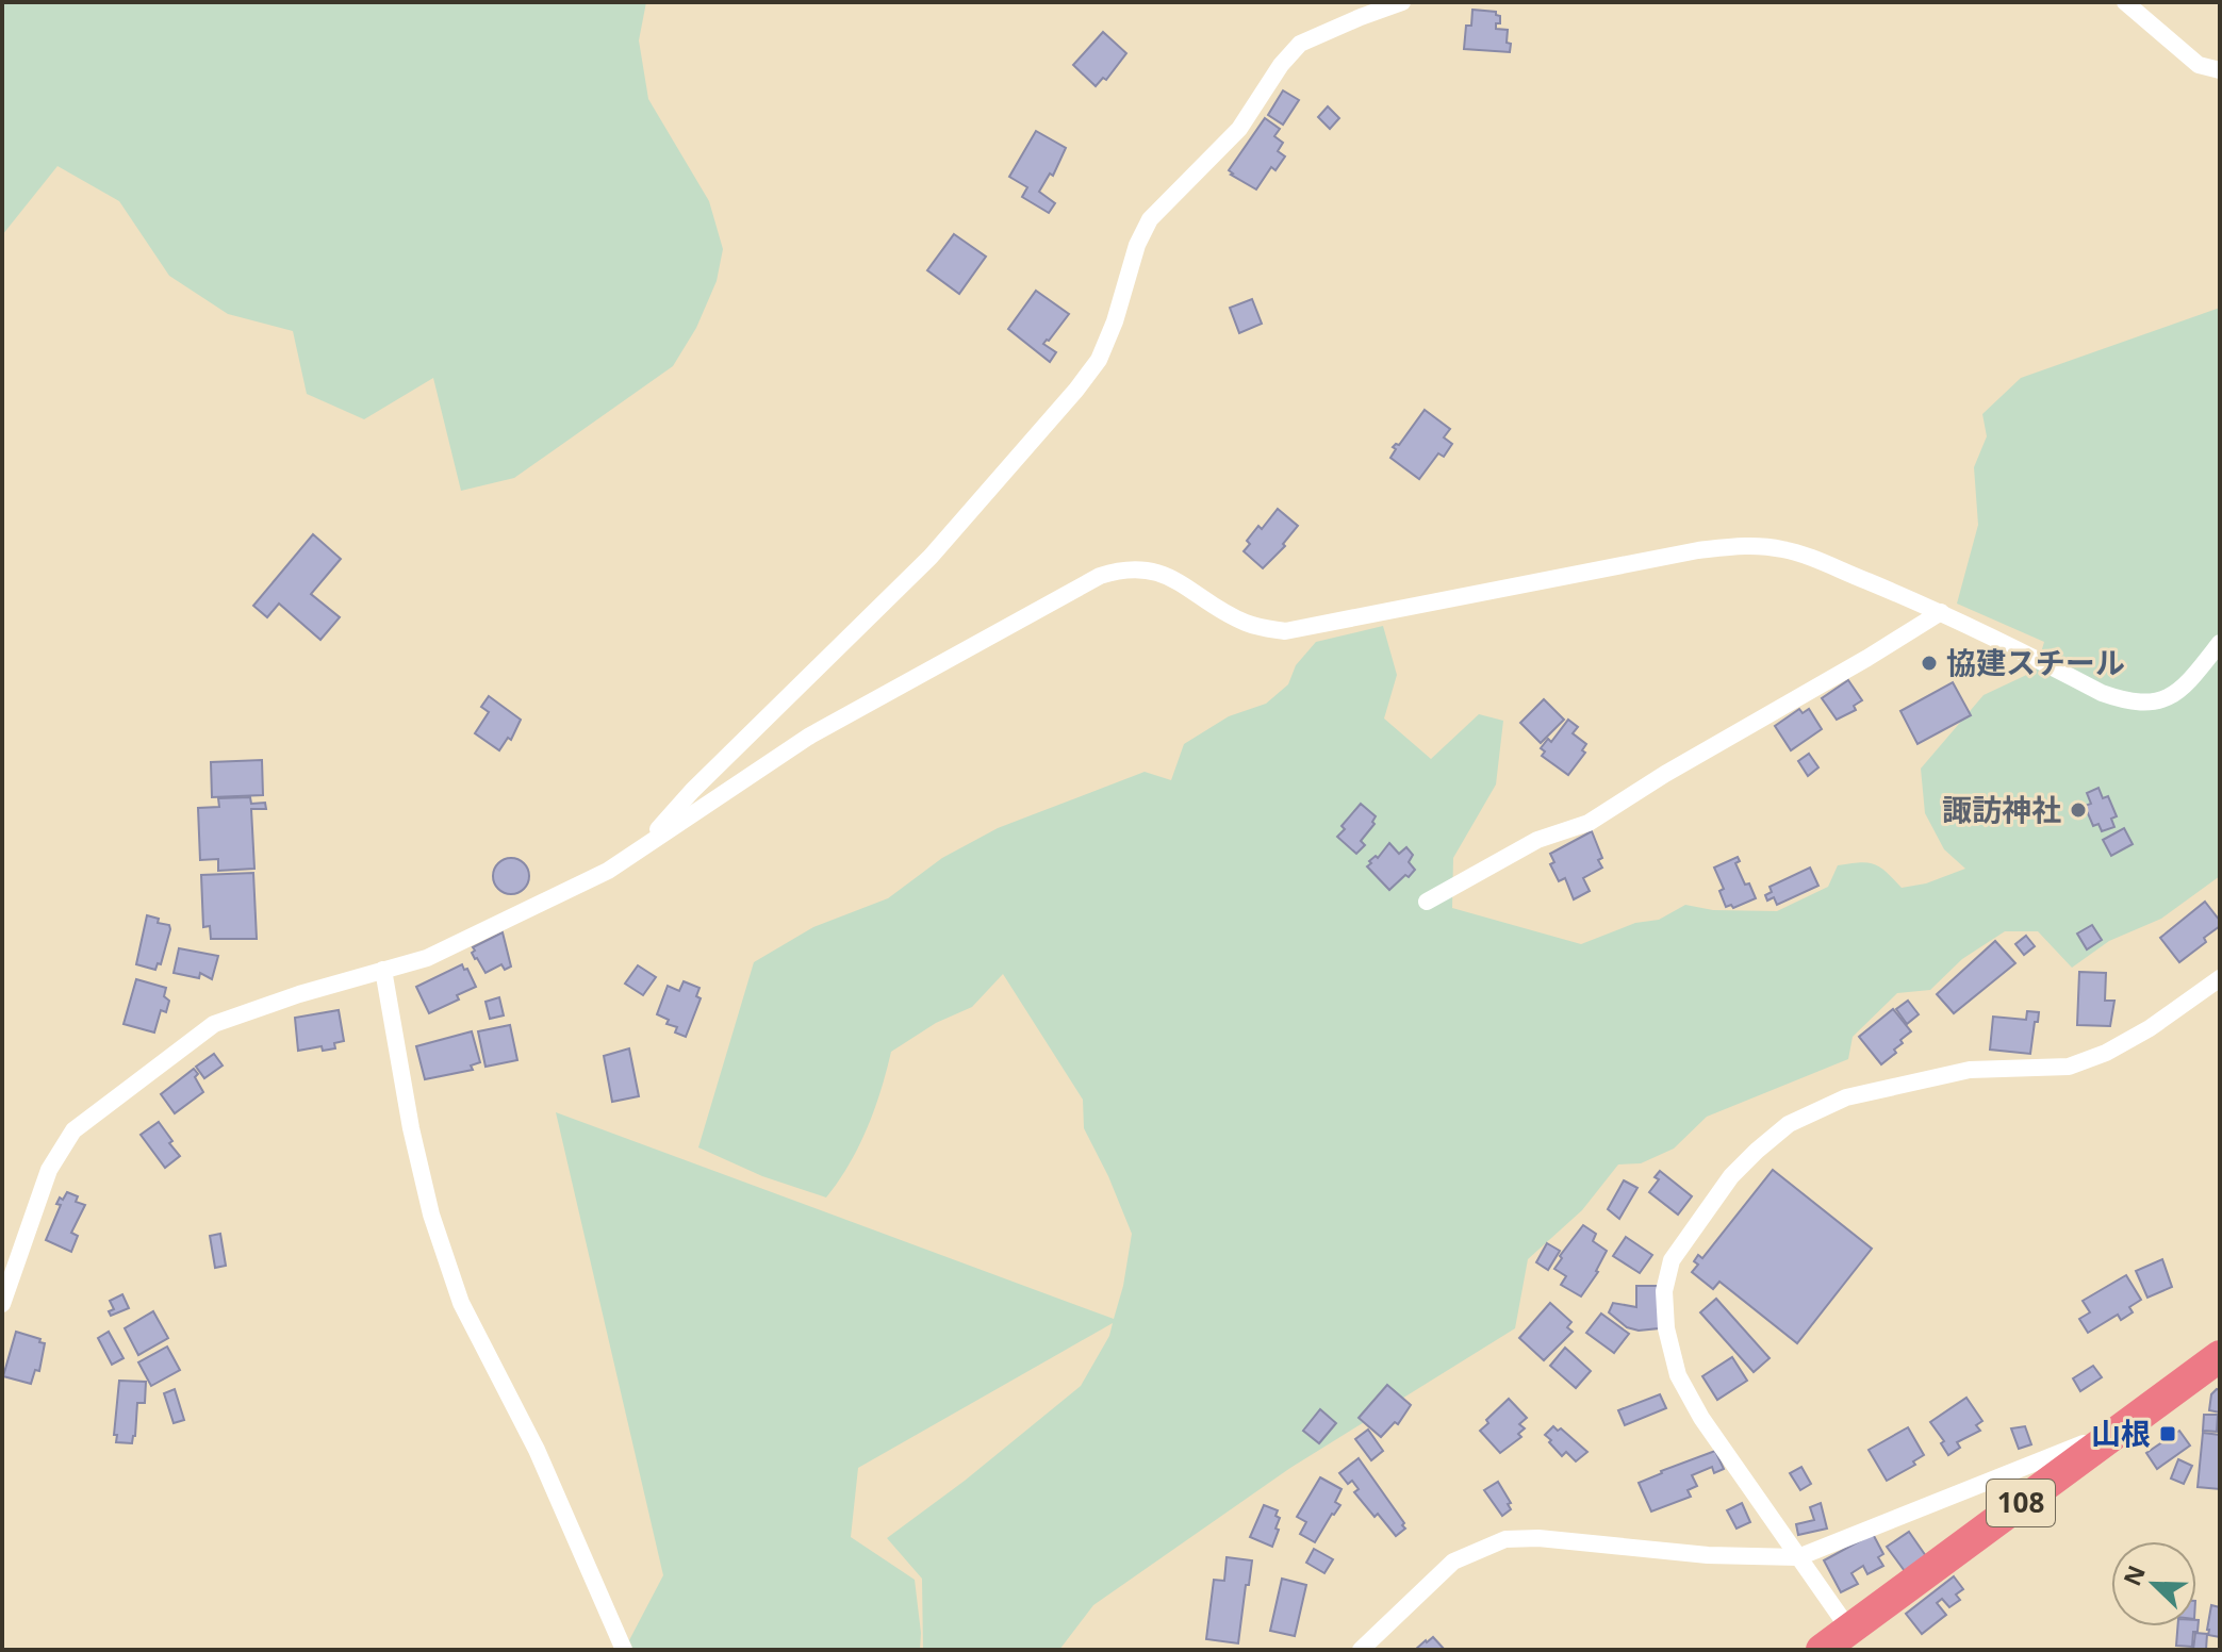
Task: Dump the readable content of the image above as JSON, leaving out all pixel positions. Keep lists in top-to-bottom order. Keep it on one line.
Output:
{"streets":{"highway":["108"]},"places":{"other":["協建スチール","諏訪神社"],"transit":["山根"]},"north":"top left"}
